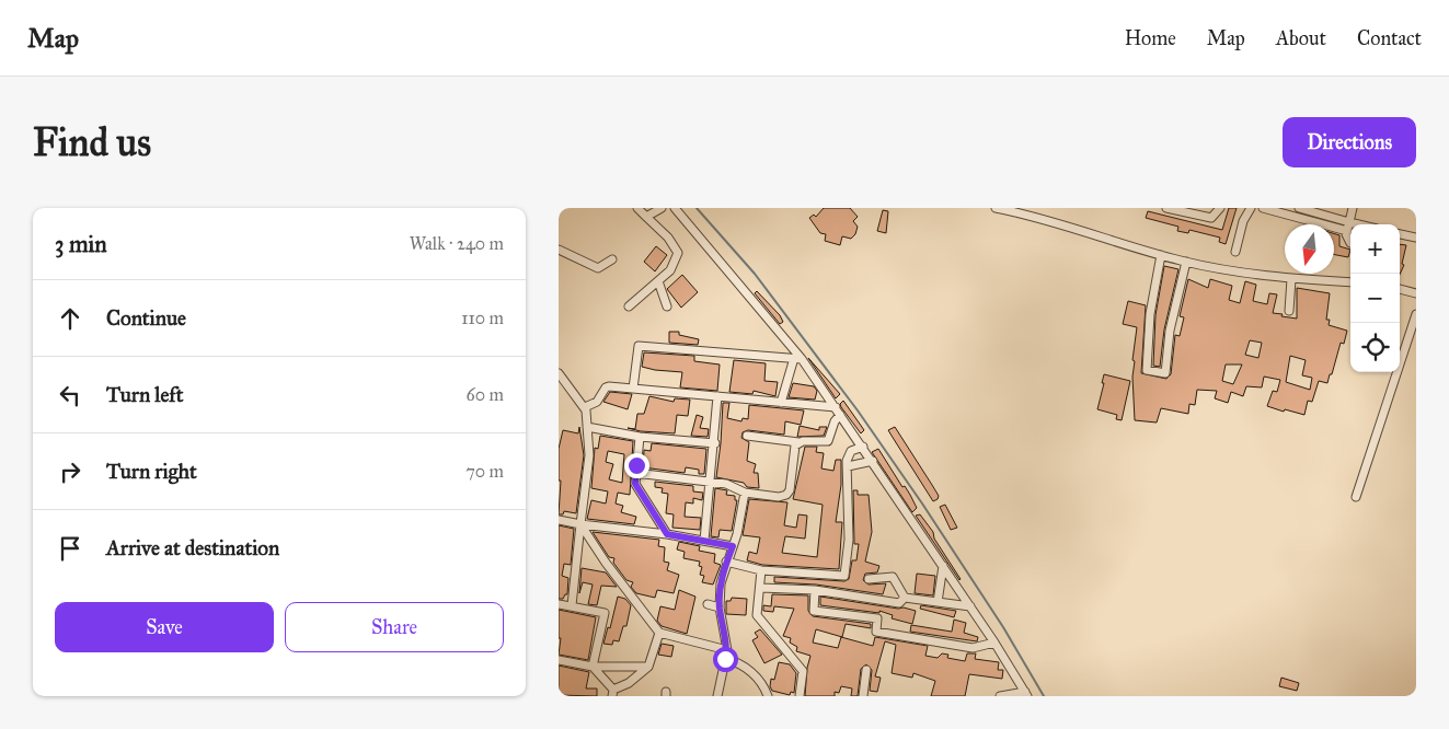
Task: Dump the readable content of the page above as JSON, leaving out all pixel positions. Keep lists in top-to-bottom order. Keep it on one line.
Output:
{"north":"bottom","page":{"header":"Map","nav":["Home","Map","About","Contact"],"buttons":["Directions",["Save","Share"]],"title":"Find us","heading":["3 min","Walk · 240 m"],"map_buttons":["+","−"],"list":[["Continue","110 m"],["Turn left","60 m"],["Turn right","70 m"],"Arrive at destination"]}}
